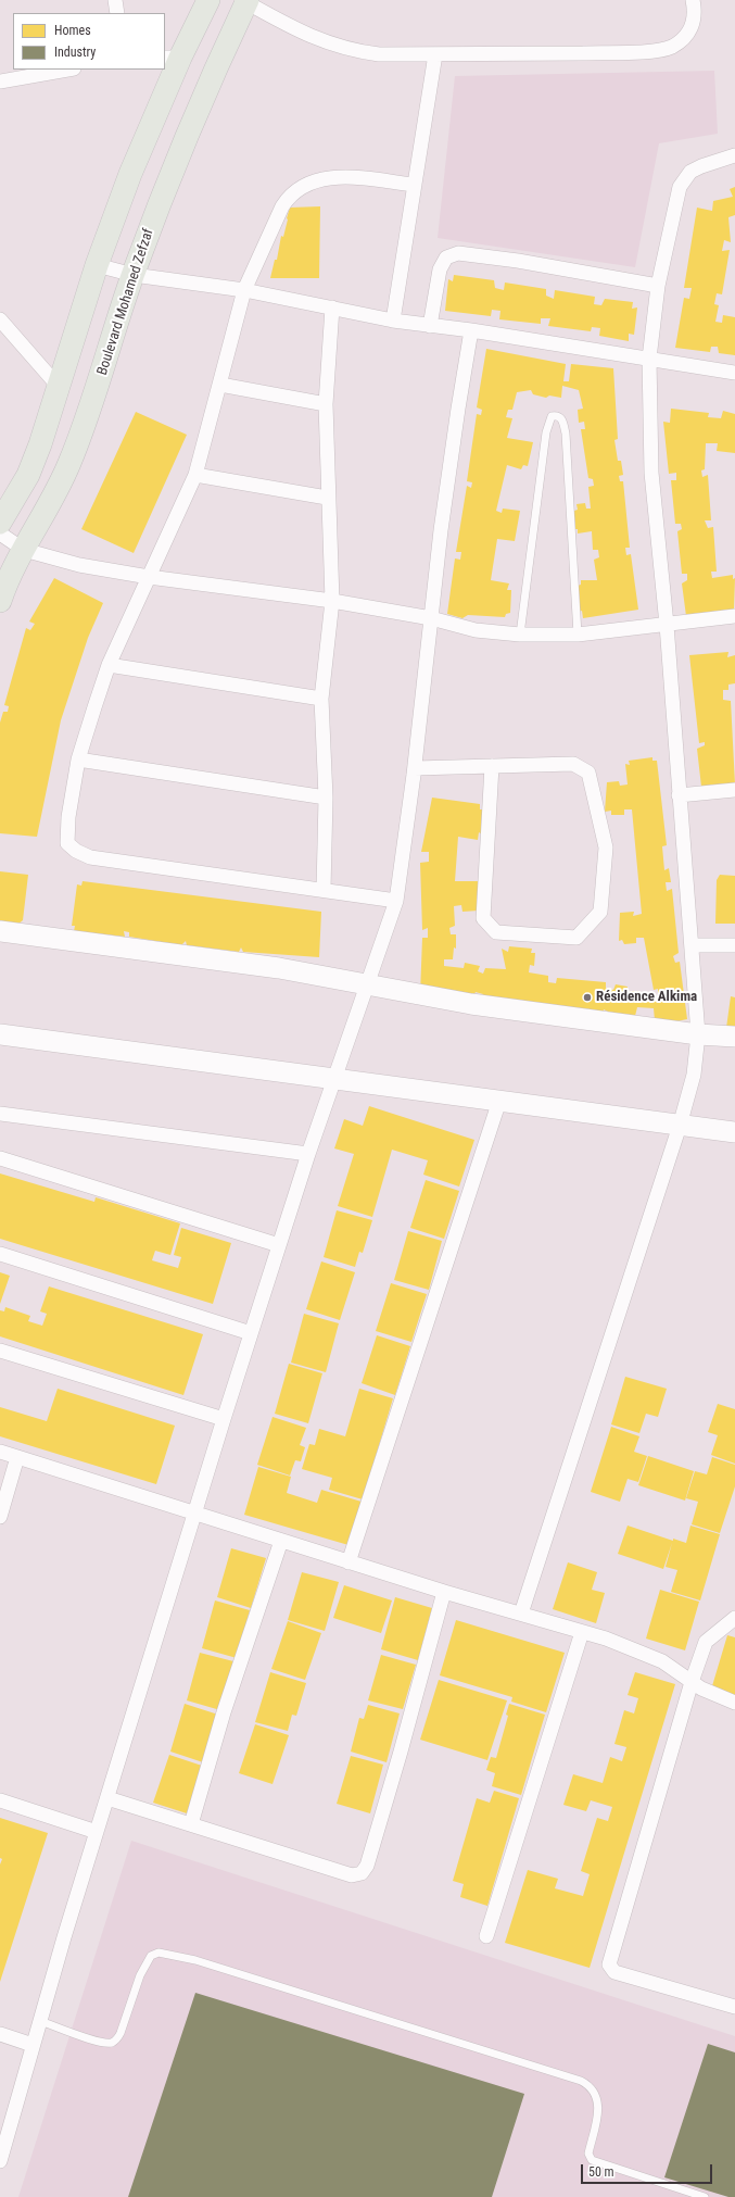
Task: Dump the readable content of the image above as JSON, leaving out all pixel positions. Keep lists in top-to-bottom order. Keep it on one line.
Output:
{"streets":{"main road":["Boulevard Mohamed Zefzaf"]},"places":["Résidence Alkima"],"legend":["Homes","Industry"],"scale_bar":"50 m"}
